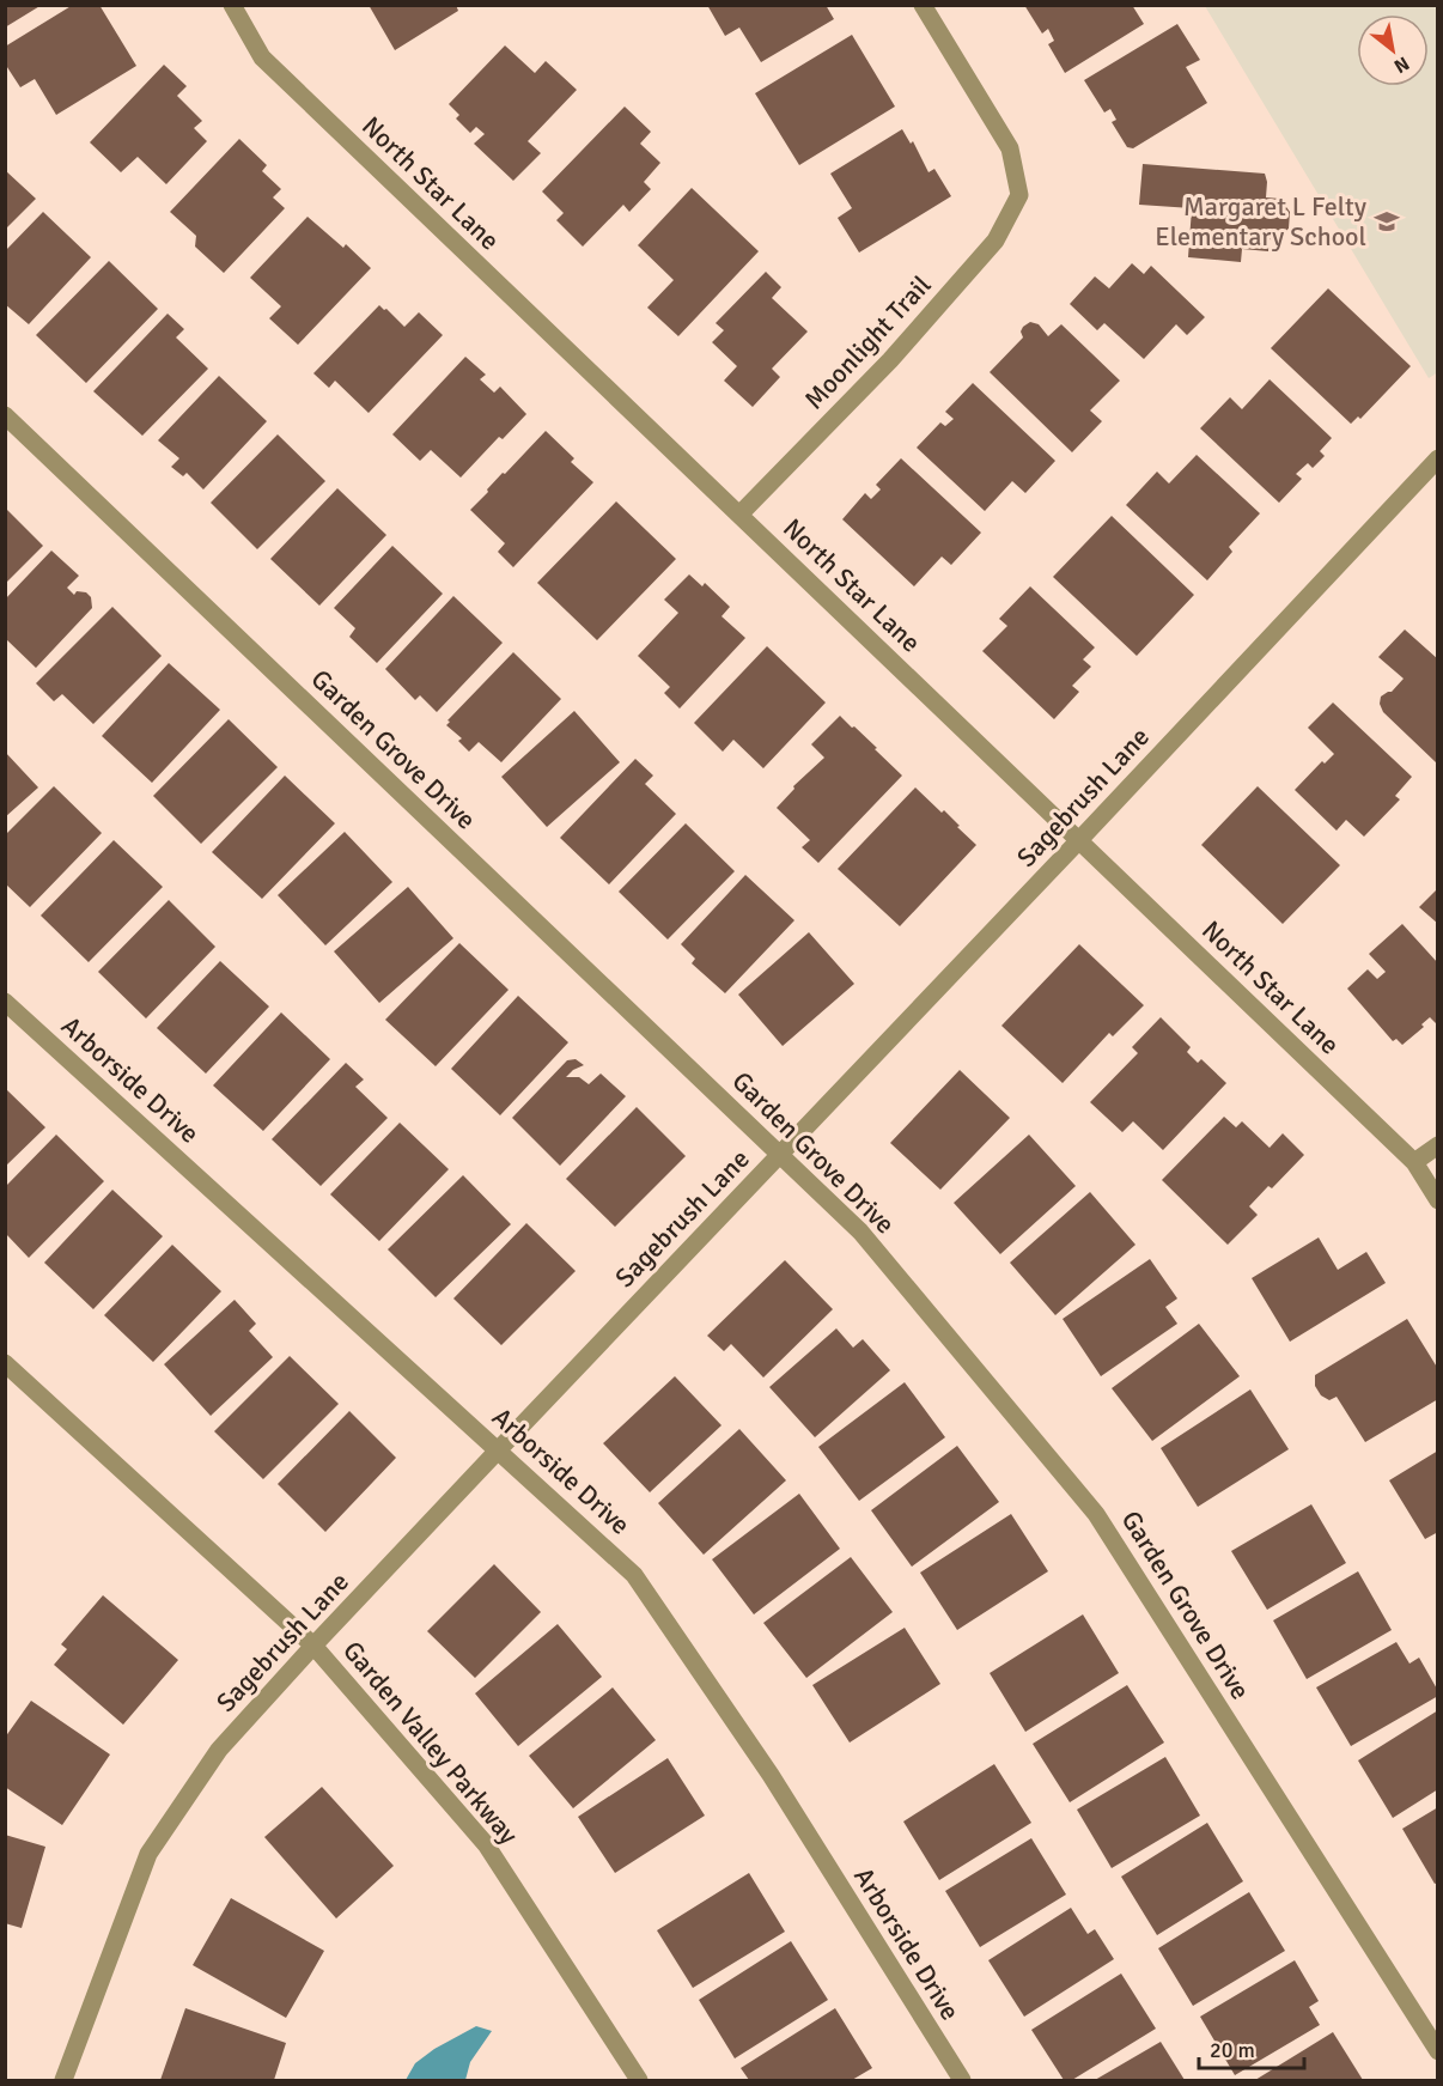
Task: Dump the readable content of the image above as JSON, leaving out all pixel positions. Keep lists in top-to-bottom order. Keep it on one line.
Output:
{"streets":{"street":["North Star Lane","Moonlight Trail","Garden Grove Drive","Sagebrush Lane","Arborside Drive","Garden Valley Parkway"]},"crossings":[["North Star Lane","Moonlight Trail"],["North Star Lane","Sagebrush Lane"],["Garden Grove Drive","Sagebrush Lane"],["Sagebrush Lane","Arborside Drive"],["Sagebrush Lane","Garden Valley Parkway"]],"places":{"school or university":["Margaret L Felty Elementary School"]},"scale_bar":"20 m","north":"bottom right"}
